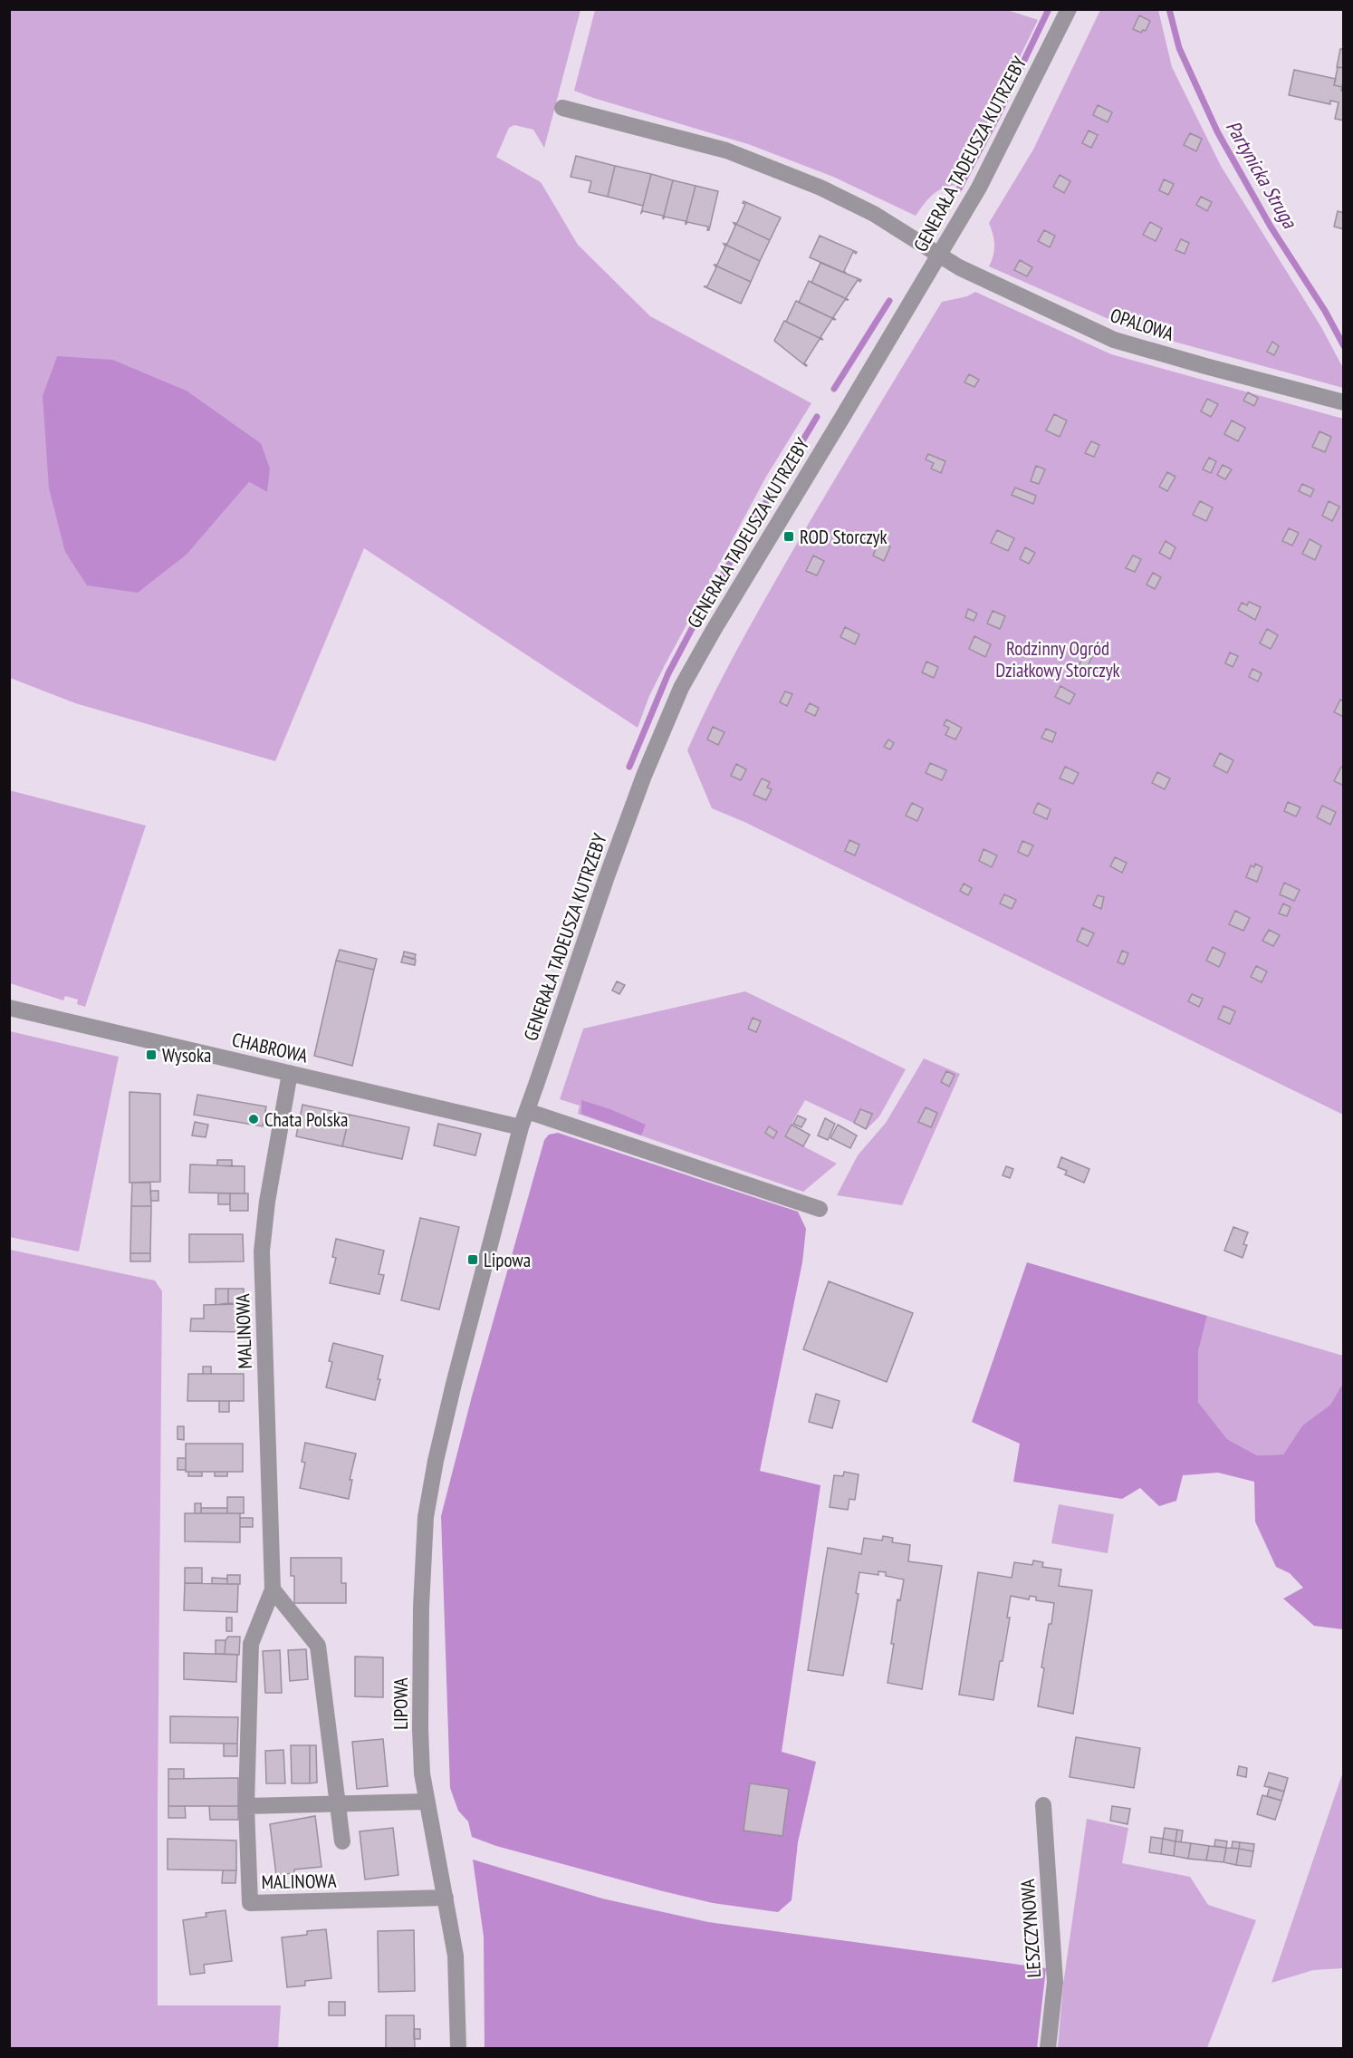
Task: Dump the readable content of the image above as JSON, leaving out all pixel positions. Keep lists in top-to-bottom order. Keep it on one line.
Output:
{"streets":{"street":["GENERAŁA TADEUSZA KUTRZEBY","OPALOWA","CHABROWA","MALINOWA","LIPOWA","LESZCZYNOWA"]},"crossings":[["GENERAŁA TADEUSZA KUTRZEBY","OPALOWA"],["GENERAŁA TADEUSZA KUTRZEBY","LIPOWA"],["CHABROWA","MALINOWA"],["CHABROWA","LIPOWA"],["MALINOWA","LIPOWA"]],"water":["Partynicka Struga"],"parks":["Rodzinny Ogród Działkowy Storczyk"],"places":{"transit":["ROD Storczyk","Wysoka","Lipowa"],"other":["Chata Polska"]}}
